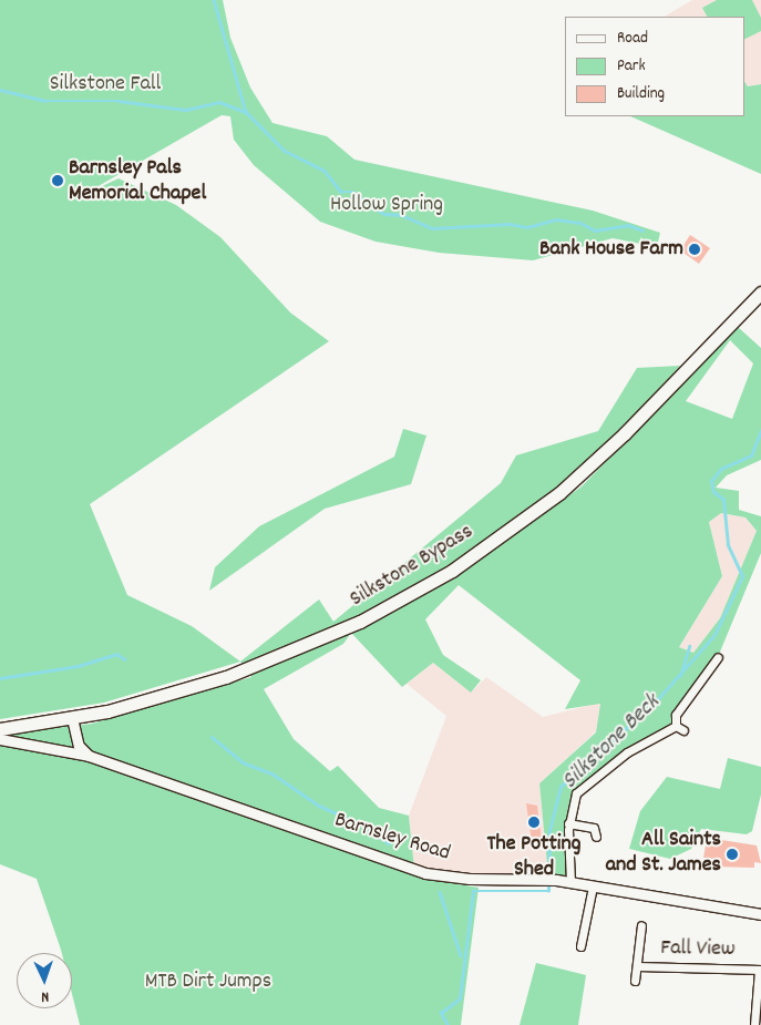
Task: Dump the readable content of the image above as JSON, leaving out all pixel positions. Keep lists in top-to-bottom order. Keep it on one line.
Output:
{"streets":{"highway":["Silkstone Bypass"],"street":["Barnsley Road","Fall View"]},"water":["Silkstone Beck"],"parks":["Silkstone Fall","Hollow Spring","MTB Dirt Jumps"],"places":["Barnsley Pals Memorial Chapel","Bank House Farm","The Potting Shed","All Saints and St. James"],"legend":["Road","Park","Building"],"north":"bottom"}
